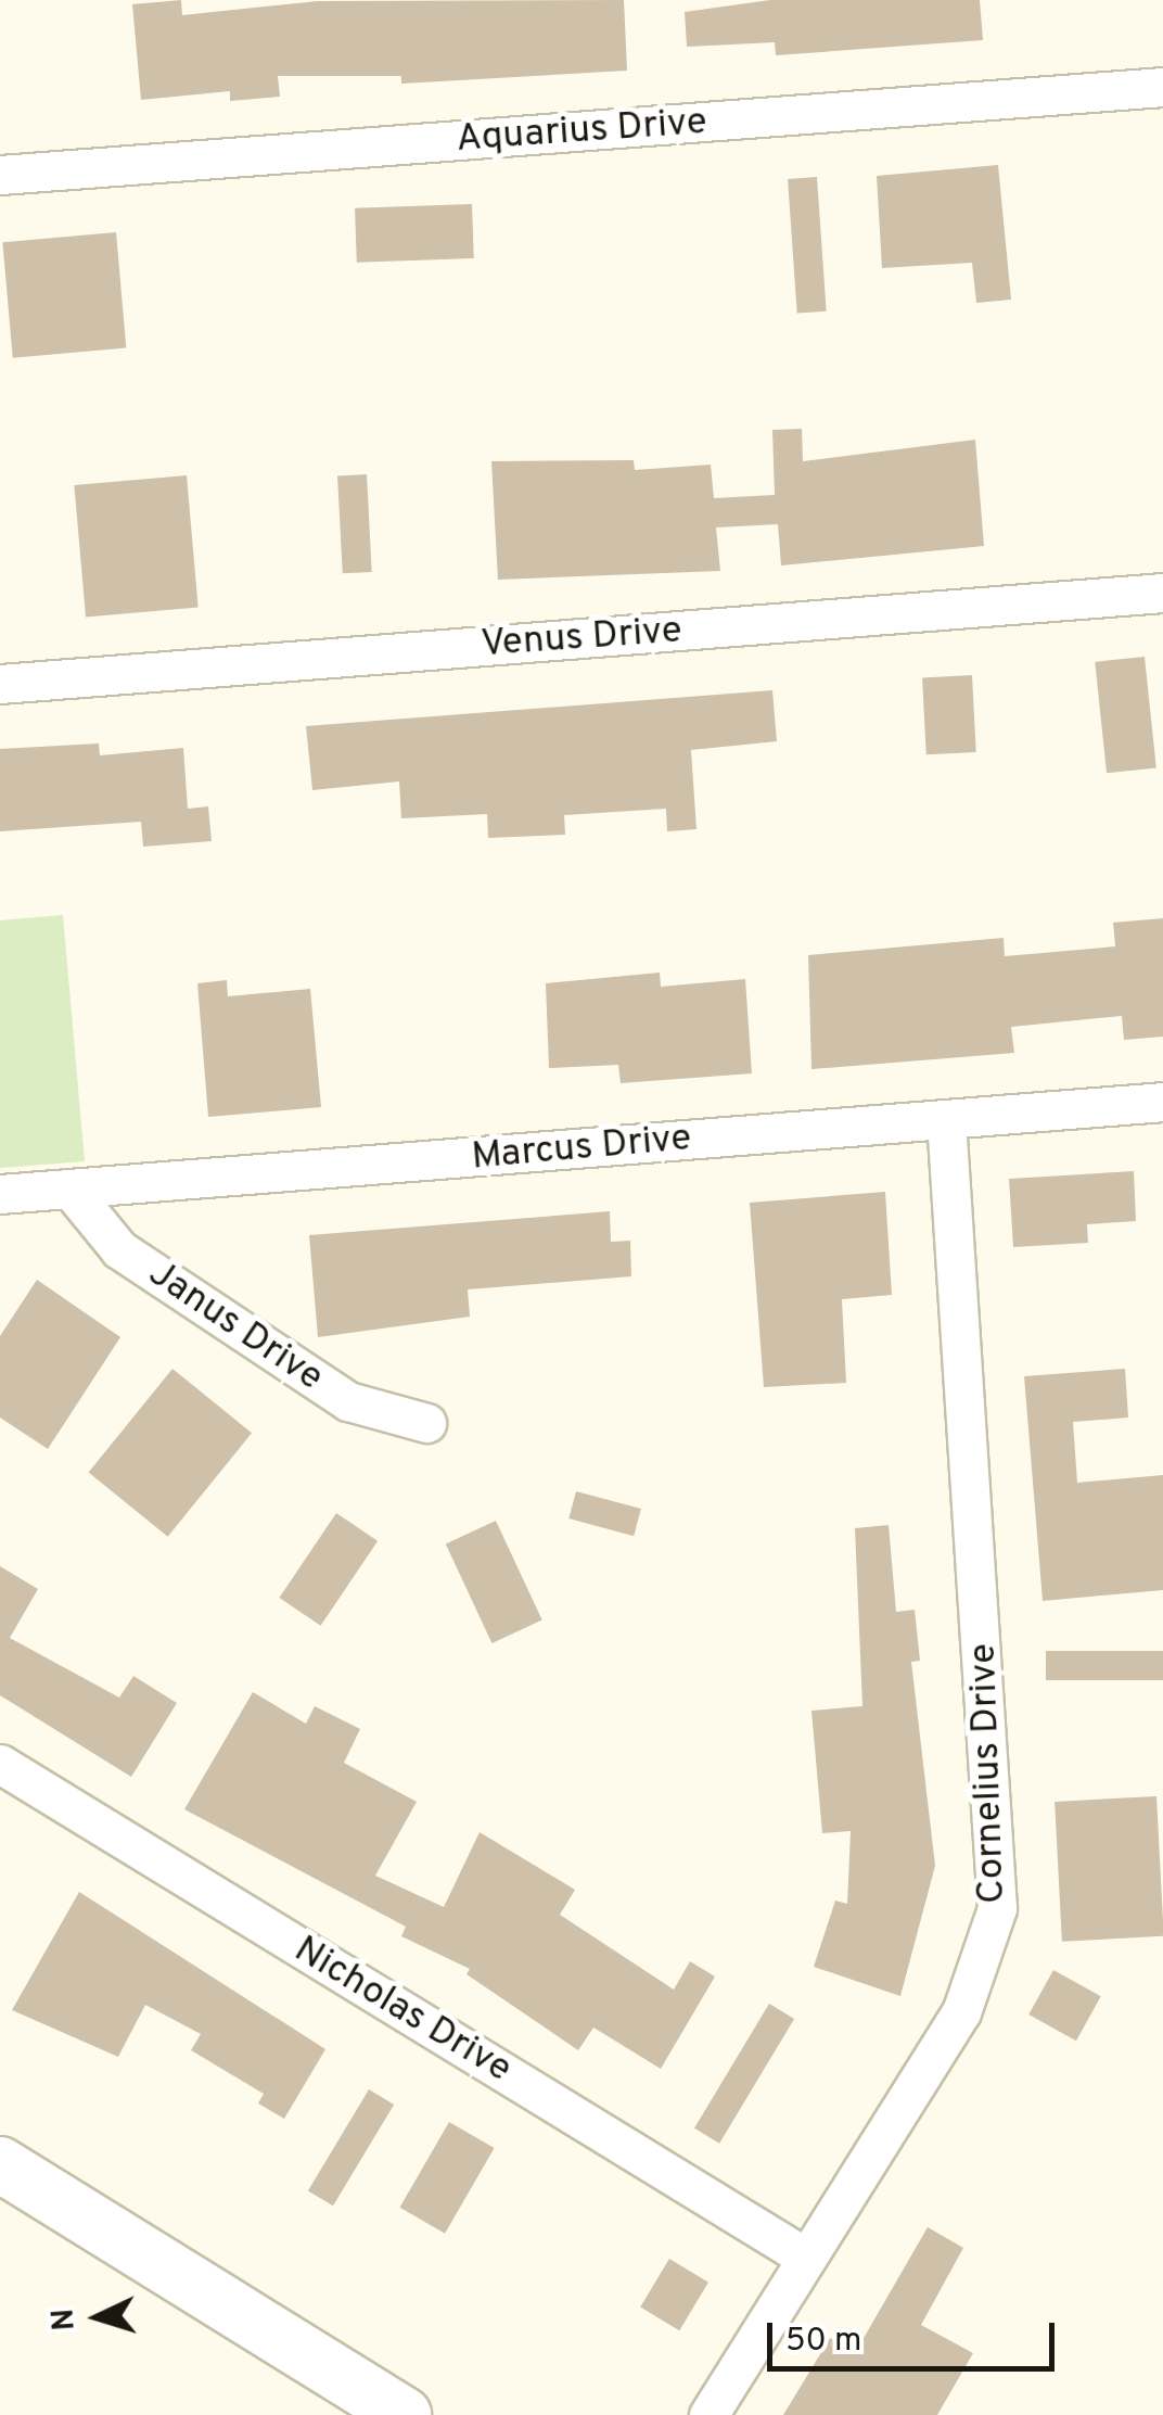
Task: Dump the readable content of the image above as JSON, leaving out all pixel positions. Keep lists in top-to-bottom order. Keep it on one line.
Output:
{"streets":{"street":["Aquarius Drive","Venus Drive","Marcus Drive","Janus Drive","Cornelius Drive","Nicholas Drive"]},"crossings":[["Marcus Drive","Janus Drive"],["Marcus Drive","Cornelius Drive"],["Cornelius Drive","Nicholas Drive"]],"scale_bar":"50 m","north":"left"}
